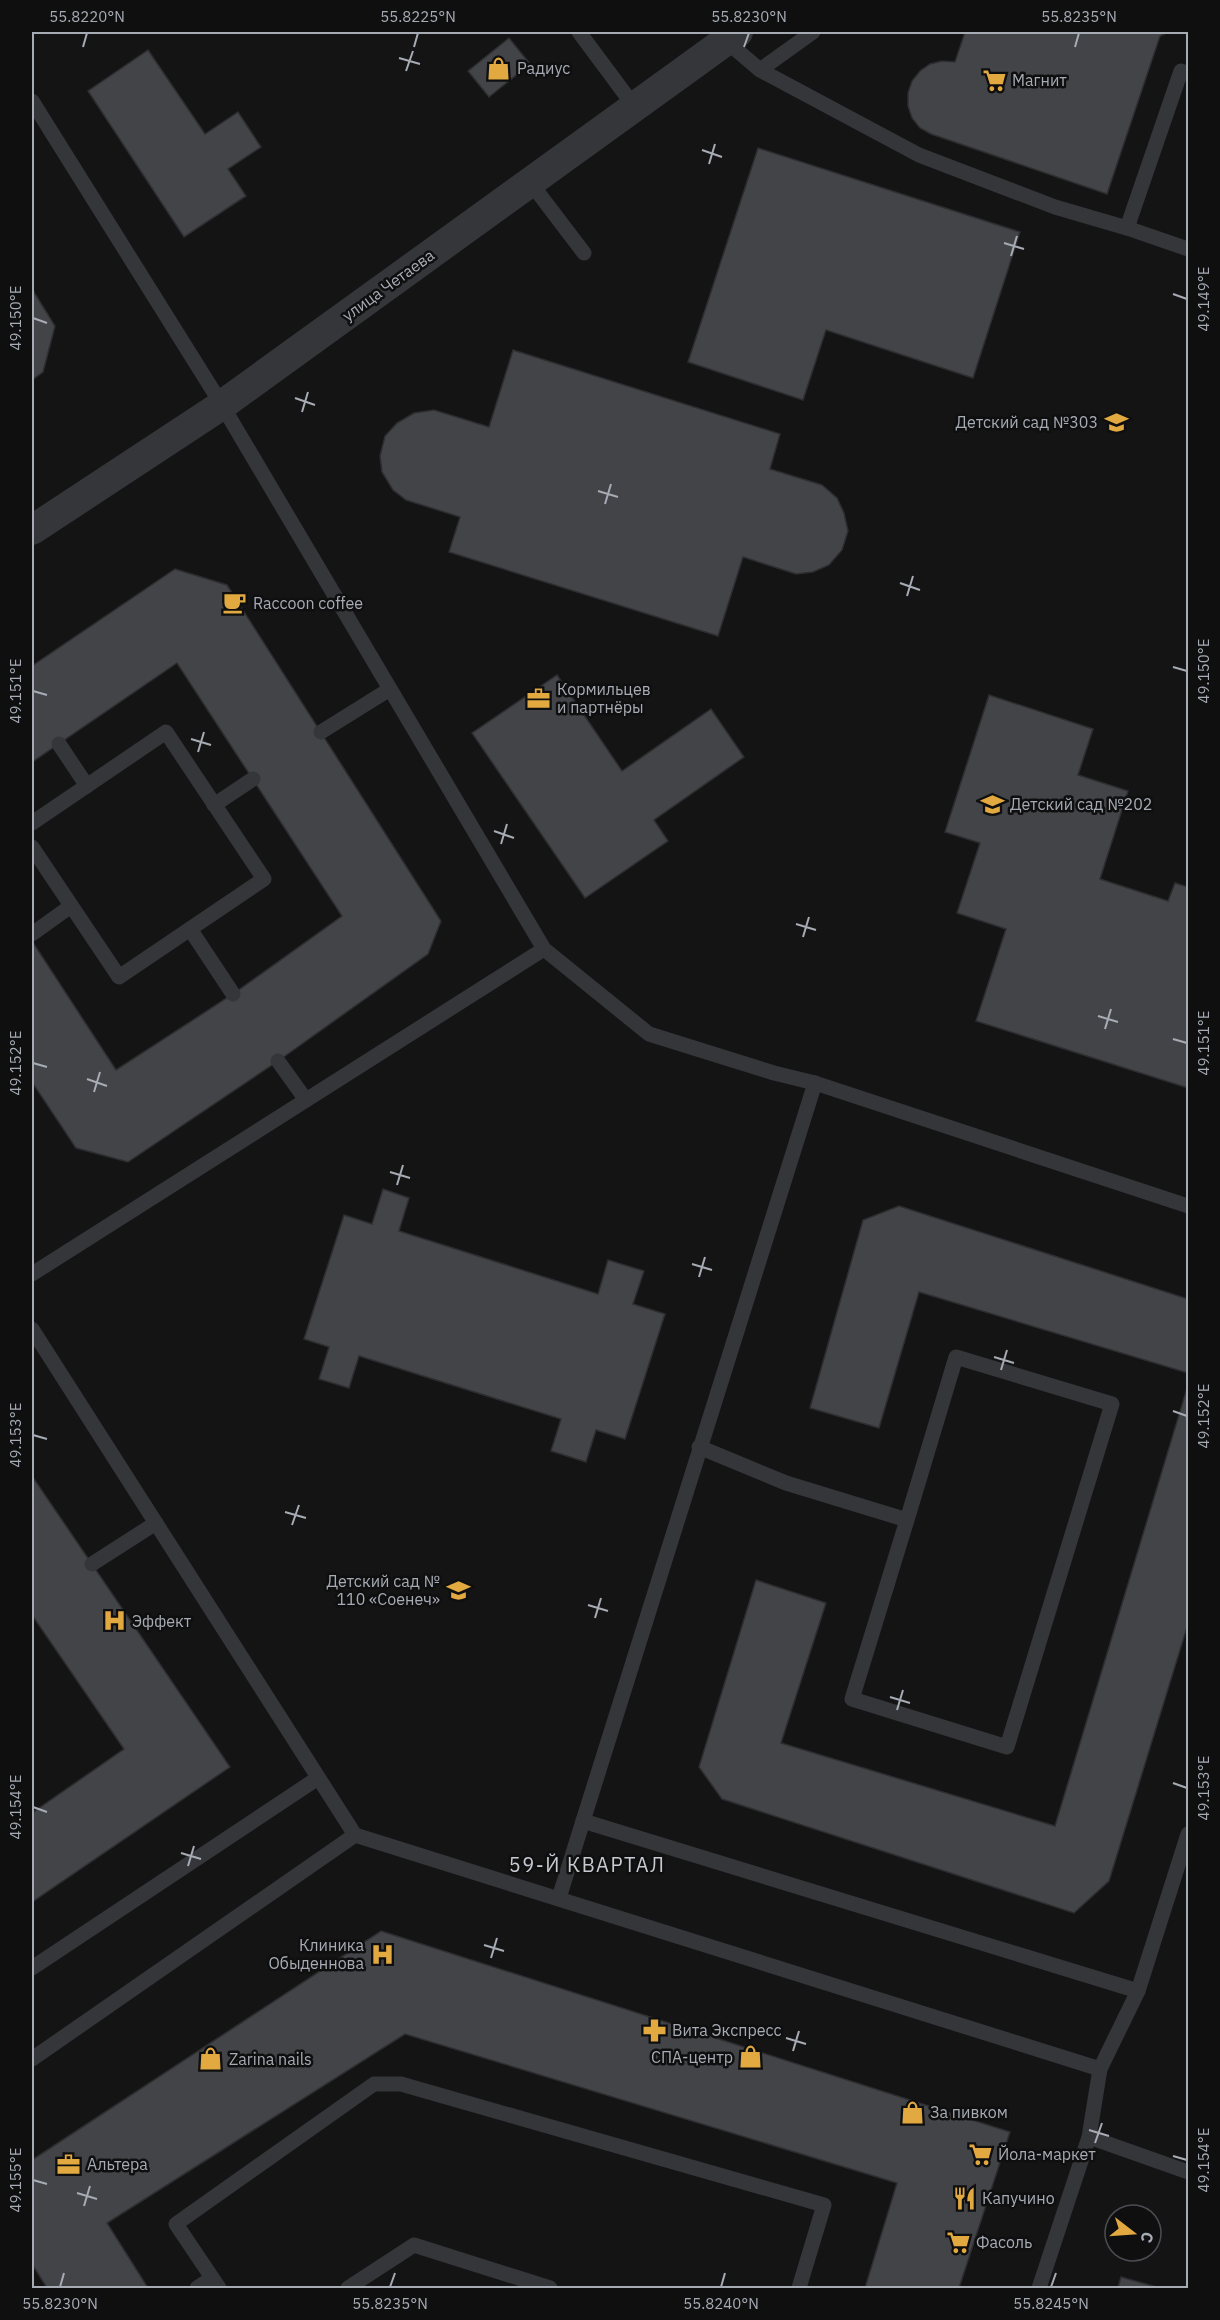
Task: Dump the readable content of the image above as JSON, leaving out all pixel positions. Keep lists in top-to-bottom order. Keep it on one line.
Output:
{"streets":{"street":["улица Четаева"]},"districts":["59-Й КВАРТАЛ"],"places":{"shop":["Радиус","СПА-центр","Zarina nails","За пивком"],"supermarket":["Магнит","Йола-маркет","Фасоль"],"school or university":["Детский сад №303","Детский сад №202","Детский сад № 110 «Соенеч»"],"cafe":["Raccoon coffee"],"office":["Кормильцев и партнёры","Альтера"],"hospital":["Эффект","Клиника Обыденнова"],"pharmacy":["Вита Экспресс"],"restaurant":["Капучино"]},"north":"right","coordinates":["55.8220°N","55.8225°N","55.8230°N","55.8235°N","49.149°E","49.150°E","49.151°E","49.152°E","49.153°E","49.154°E","49.155°E","55.8240°N","55.8245°N"]}
